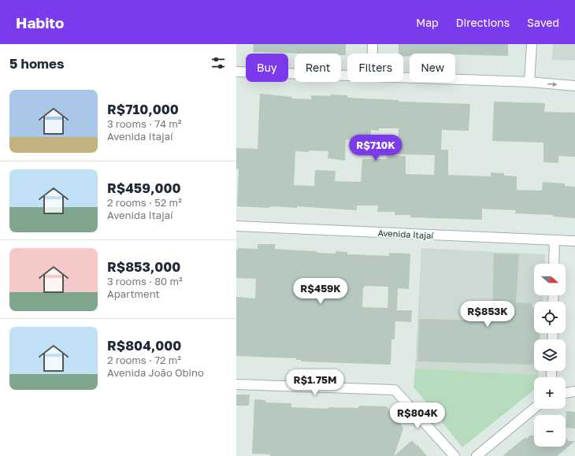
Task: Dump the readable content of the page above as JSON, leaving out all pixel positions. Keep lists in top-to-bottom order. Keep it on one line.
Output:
{"streets":{"street":["Avenida Itajaí"]},"north":"right","page":{"header":"Habito","nav":["Map","Directions","Saved"],"heading":"5 homes","chip":["Buy","Rent","Filters","New"],"list":[{"name":"R$710,000","note":"3 rooms · 74 m² · Avenida Itajaí"},{"name":"R$459,000","note":"2 rooms · 52 m² · Avenida Itajaí"},{"name":"R$853,000","note":"3 rooms · 80 m² · Apartment"},{"name":"R$804,000","note":"2 rooms · 72 m² · Avenida João Obino"}],"price":["R$710K","R$459K","R$853K","R$1.75M","R$804K"],"map_buttons":["+","−"]}}
